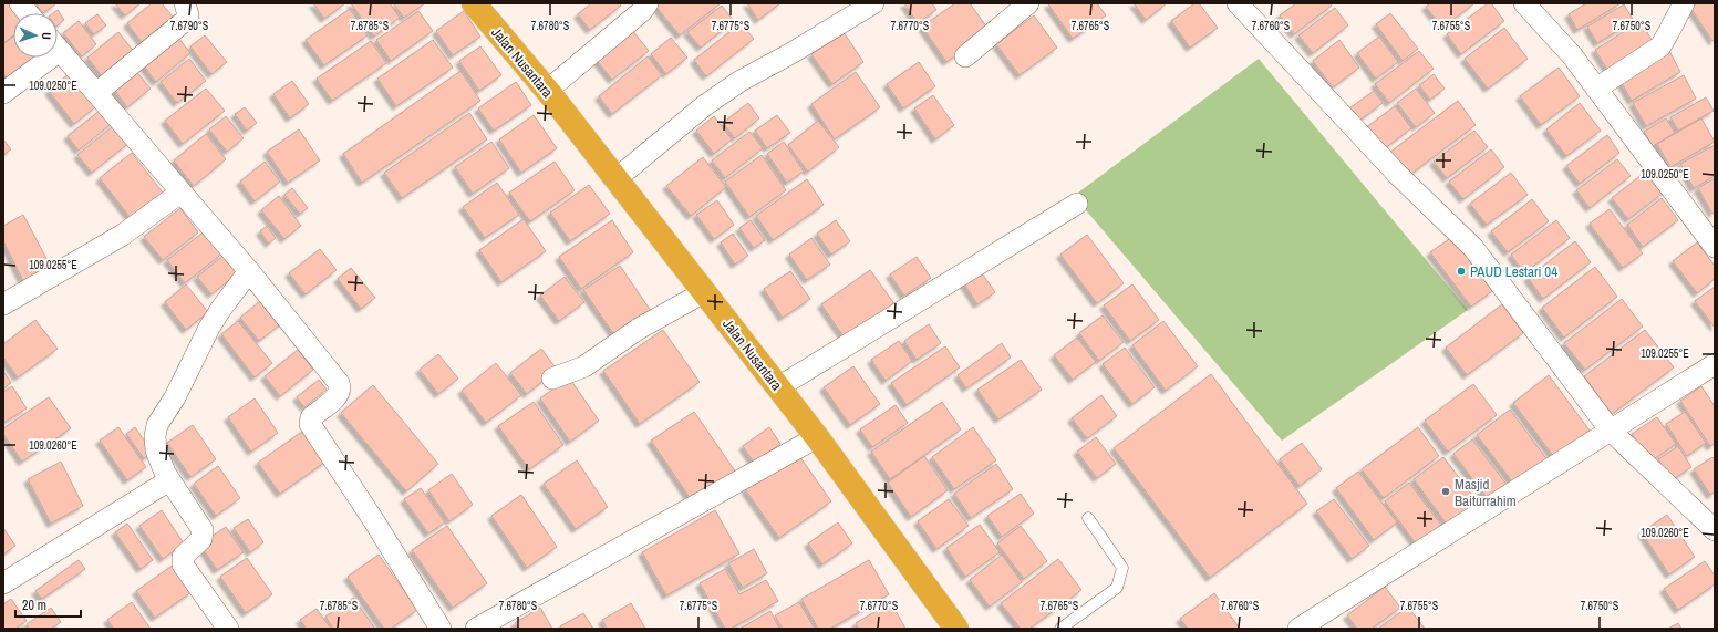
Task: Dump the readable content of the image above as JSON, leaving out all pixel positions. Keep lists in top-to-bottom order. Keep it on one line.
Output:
{"streets":{"highway":["Jalan Nusantara"]},"places":["PAUD Lestari 04","Masjid Baiturrahim"],"scale_bar":"20 m","north":"right","coordinates":["7.6790°S","7.6785°S","7.6780°S","7.6775°S","7.6770°S","7.6765°S","7.6760°S","7.6755°S","7.6750°S","109.0250°E","109.0255°E","109.0260°E"]}
